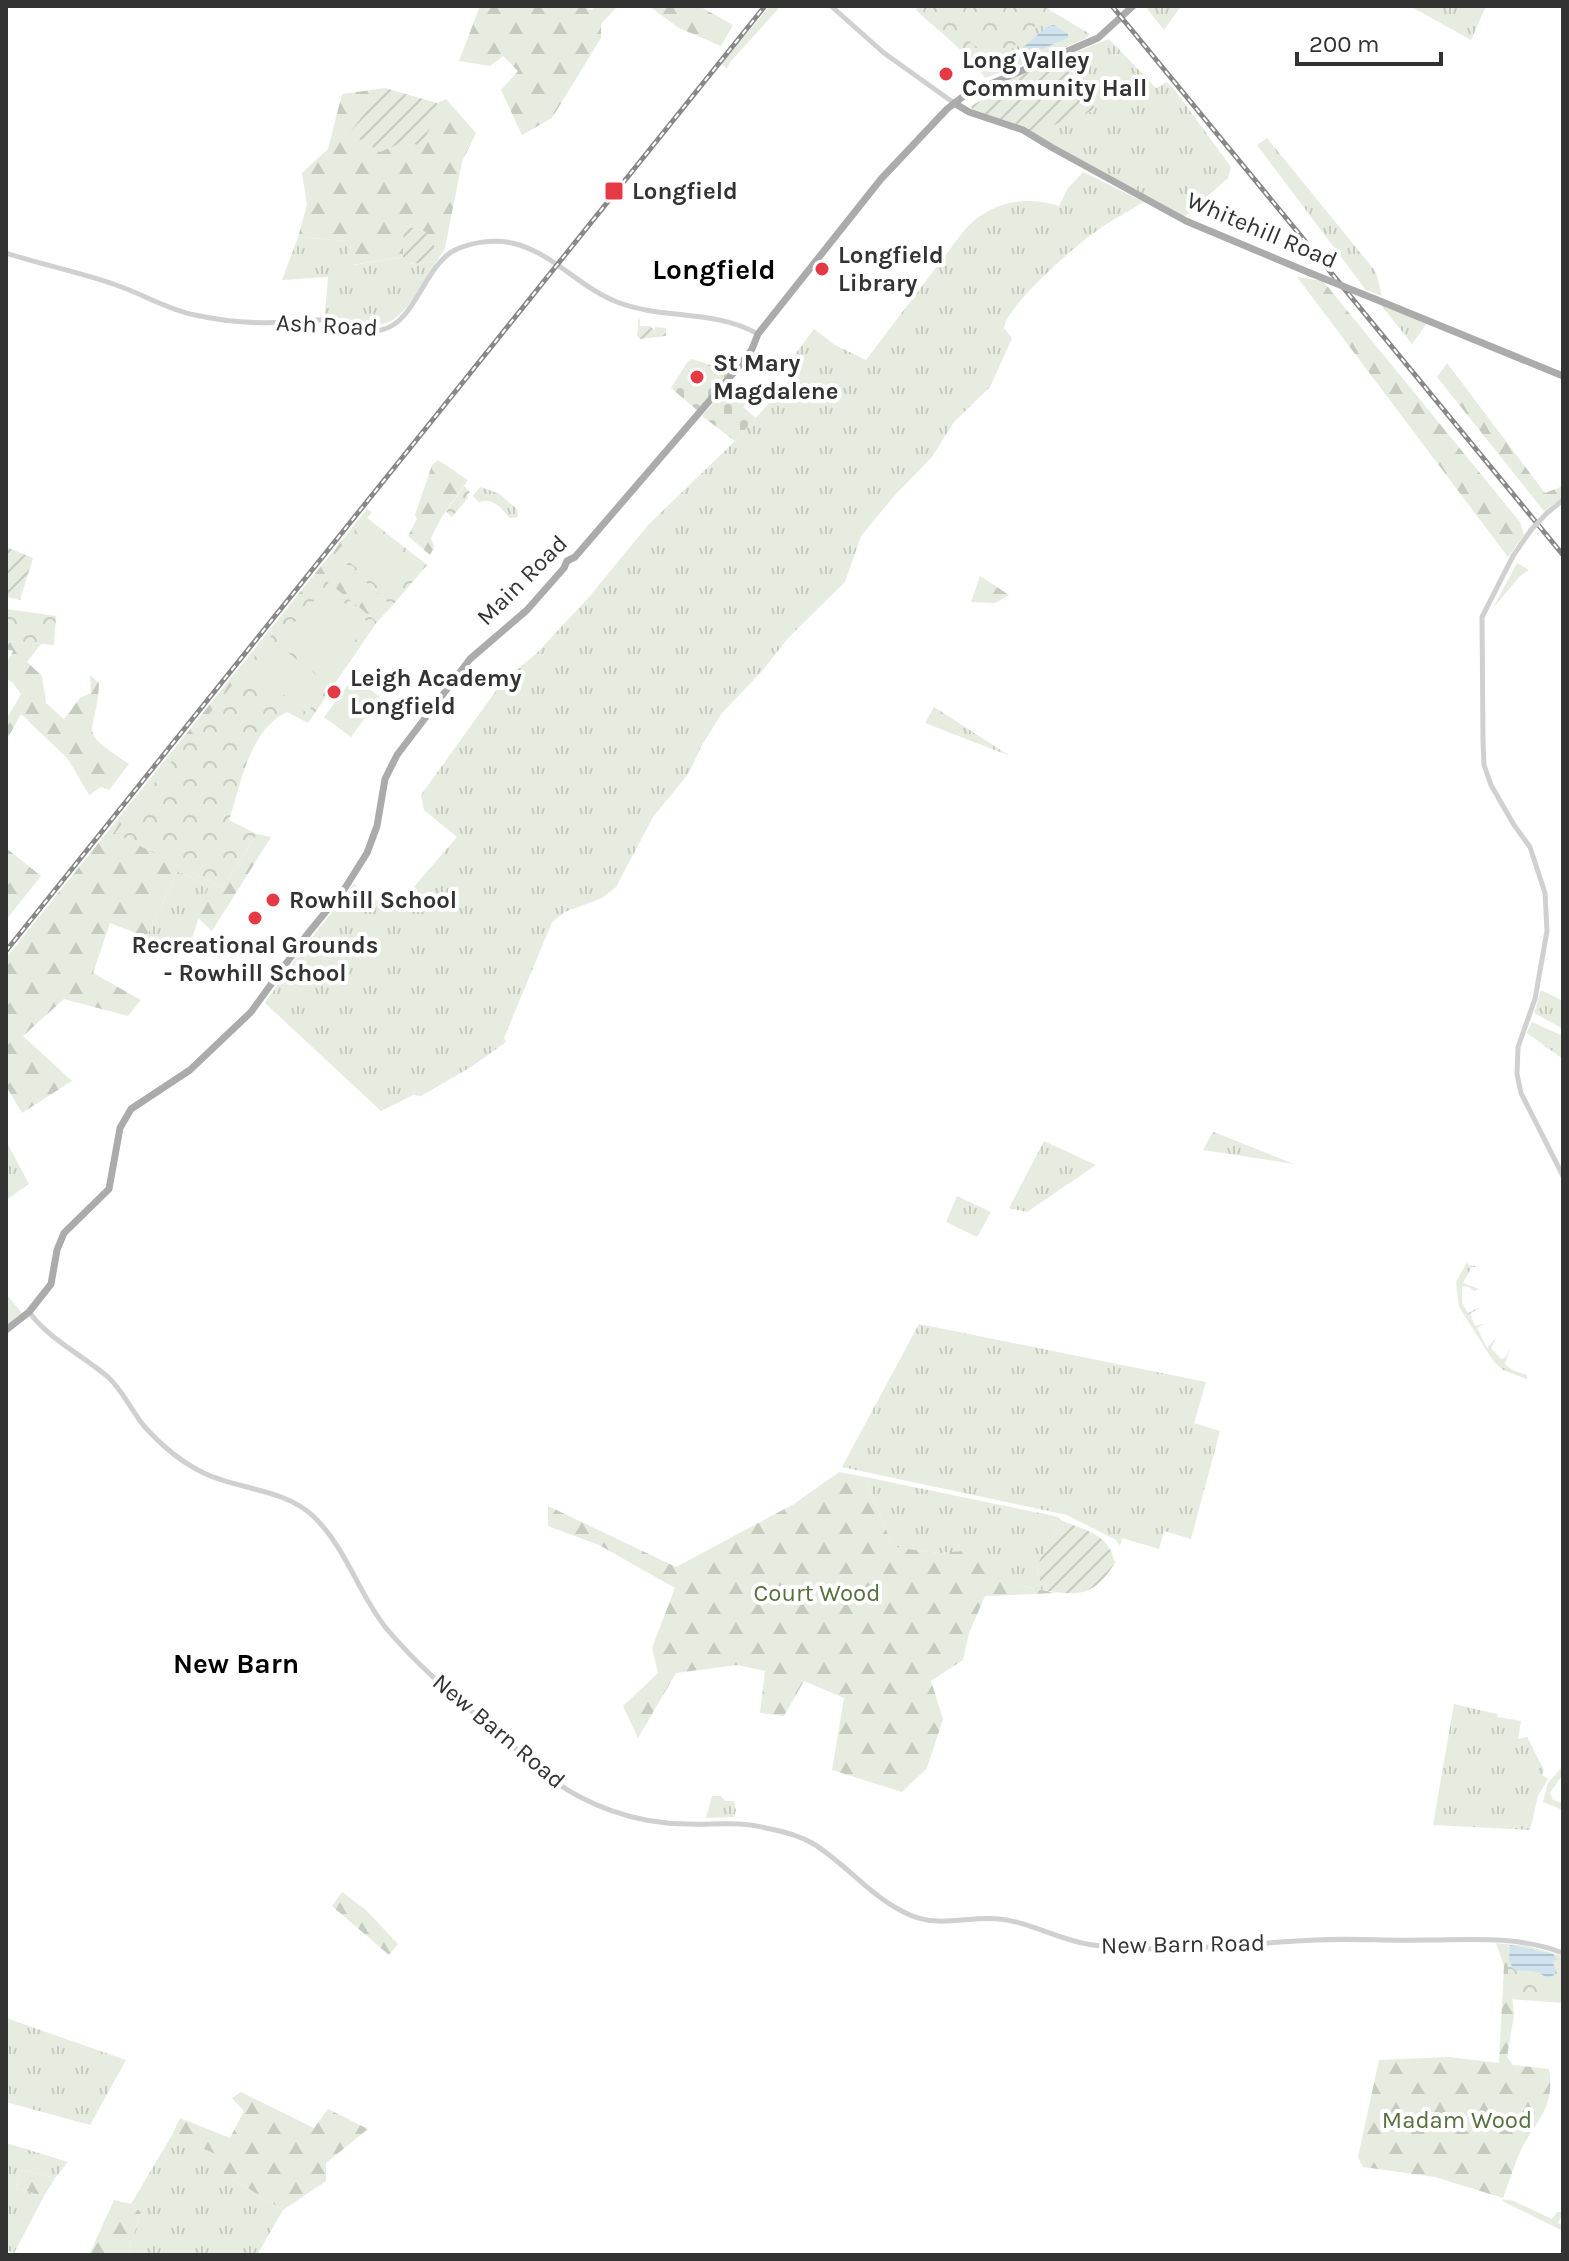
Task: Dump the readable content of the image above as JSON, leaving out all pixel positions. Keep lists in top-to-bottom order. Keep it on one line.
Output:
{"streets":{"main road":["Whitehill Road","Main Road"],"street":["Ash Road","New Barn Road"]},"crossings":[["Whitehill Road","Main Road"],["Ash Road","Main Road"],["Main Road","New Barn Road"]],"districts":["Longfield","New Barn"],"parks":["Court Wood","Madam Wood"],"places":{"other":["Long Valley Community Hall","Longfield Library","St Mary Magdalene","Leigh Academy Longfield","Rowhill School","Recreational Grounds - Rowhill School"],"transit":["Longfield"]},"scale_bar":"200 m"}
